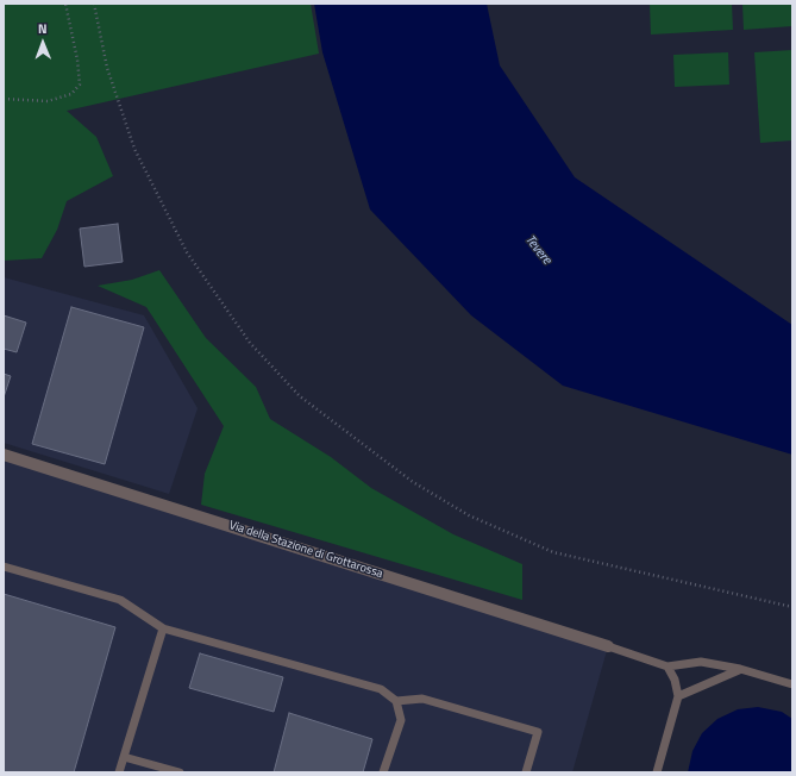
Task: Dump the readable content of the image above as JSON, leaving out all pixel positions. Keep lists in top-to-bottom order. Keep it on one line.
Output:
{"streets":{"street":["Via della Stazione di Grottarossa"]},"water":["Tevere"],"north":"top"}
